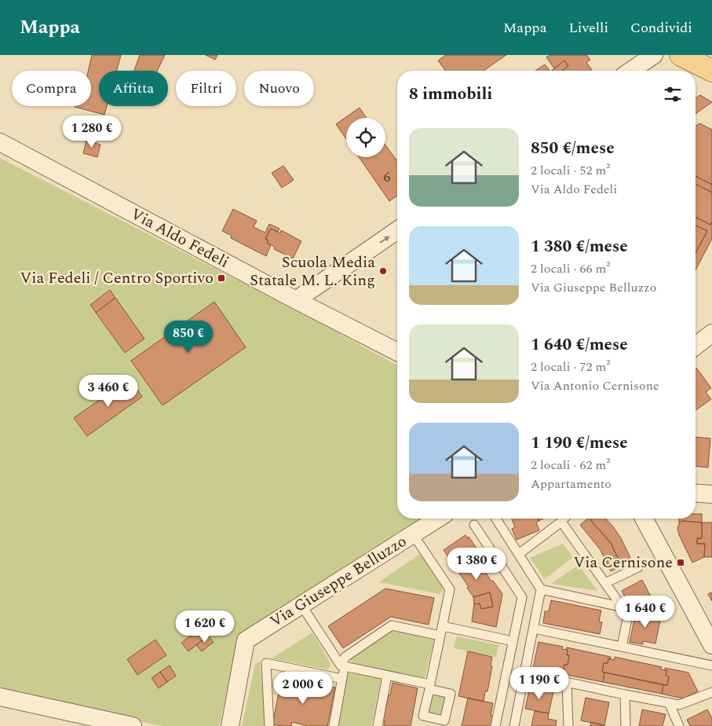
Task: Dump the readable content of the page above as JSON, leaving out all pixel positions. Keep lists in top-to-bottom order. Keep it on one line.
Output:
{"streets":{"street":["Via Aldo Fedeli","Via Giuseppe Belluzzo"]},"places":{"other":["Scuola Media Statale M. L. King"],"transit":["Via Fedeli / Centro Sportivo","Via Cernisone"]},"house_numbers":["6"],"page":{"header":"Mappa","nav":["Mappa","Livelli","Condividi"],"chip":["Compra","Affitta","Filtri","Nuovo"],"heading":"8 immobili","price":["1 280 €","850 €","3 460 €","1 380 €","1 640 €","1 620 €","1 190 €","2 000 €"],"list":[{"name":"850 €/mese","note":"2 locali · 52 m² · Via Aldo Fedeli"},{"name":"1 380 €/mese","note":"2 locali · 66 m² · Via Giuseppe Belluzzo"},{"name":"1 640 €/mese","note":"2 locali · 72 m² · Via Antonio Cernisone"},{"name":"1 190 €/mese","note":"2 locali · 62 m² · Appartamento"}]}}
